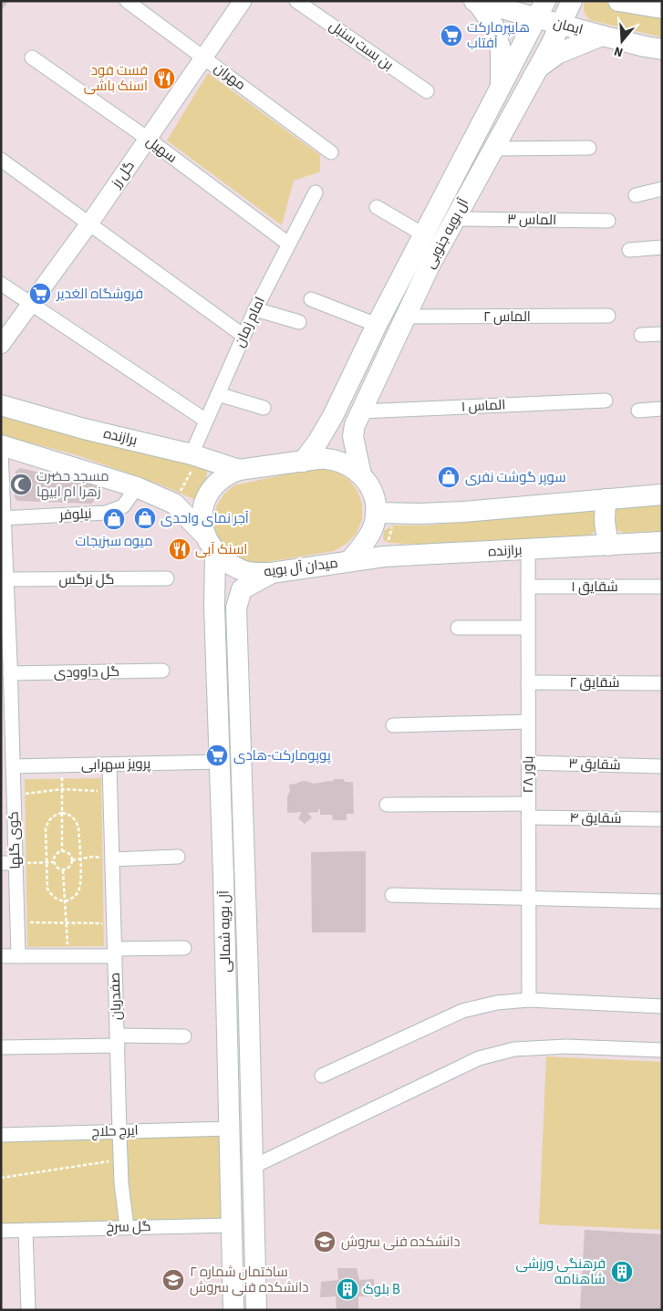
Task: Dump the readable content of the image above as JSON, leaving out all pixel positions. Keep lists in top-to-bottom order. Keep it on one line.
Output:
{"streets":{"main road":["ایمان","آل بویه جنوبی","برازنده","میدان آل بویه","آل بویه شمالی"],"street":["بن بست سنبل","مهران","سهیل","گل رز","الماس ۳","الماس ۲","امام زمان","الماس ۱","نیلوفر","گل نرگس","شقایق ۱","گل داوودی","شقایق ۲","پرویز سهرابی","شقایق ۳","باور ۲۸","شقایق ۴","کوی گلها","صفدریان","ایرج حلاج","گل سرخ"]},"crossings":[["ایمان","آل بویه جنوبی"],["مهران","گل رز"],["سهیل","گل رز"],["سهیل","امام زمان"],["الماس ۳","آل بویه جنوبی"],["آل بویه جنوبی","الماس ۲"],["آل بویه جنوبی","الماس ۱"],["آل بویه جنوبی","برازنده"],["آل بویه جنوبی","میدان آل بویه"],["آل بویه جنوبی","آل بویه شمالی"],["امام زمان","برازنده"],["برازنده","میدان آل بویه"],["برازنده","باور ۲۸"],["برازنده","آل بویه شمالی"],["نیلوفر","کوی گلها"],["میدان آل بویه","آل بویه شمالی"],["گل نرگس","کوی گلها"],["شقایق ۱","باور ۲۸"],["گل داوودی","کوی گلها"],["شقایق ۲","باور ۲۸"],["پرویز سهرابی","کوی گلها"],["پرویز سهرابی","آل بویه شمالی"],["پرویز سهرابی","صفدریان"],["شقایق ۳","باور ۲۸"],["باور ۲۸","شقایق ۴"],["آل بویه شمالی","ایرج حلاج"],["آل بویه شمالی","گل سرخ"],["صفدریان","ایرج حلاج"],["صفدریان","گل سرخ"]],"places":{"supermarket":["هایپرمارکت آفتاب","فروشگاه الغدیر","پوپومارکت-هادی"],"restaurant":["فست فود اسنک باشی","اسنک آبی"],"shop":["سوپر گوشت نفری","آجر نمای واحدی","میوه سبزیجات"],"mosque":["مسجد حضرت زهرا ام ابیها"],"school or university":["دانشکده فنی سروش","ساختمان شماره ۲ دانشکده فنی سروش"],"building":["فرهنگی ورزشی شاهنامه","بلوک B"]},"north":"bottom"}
